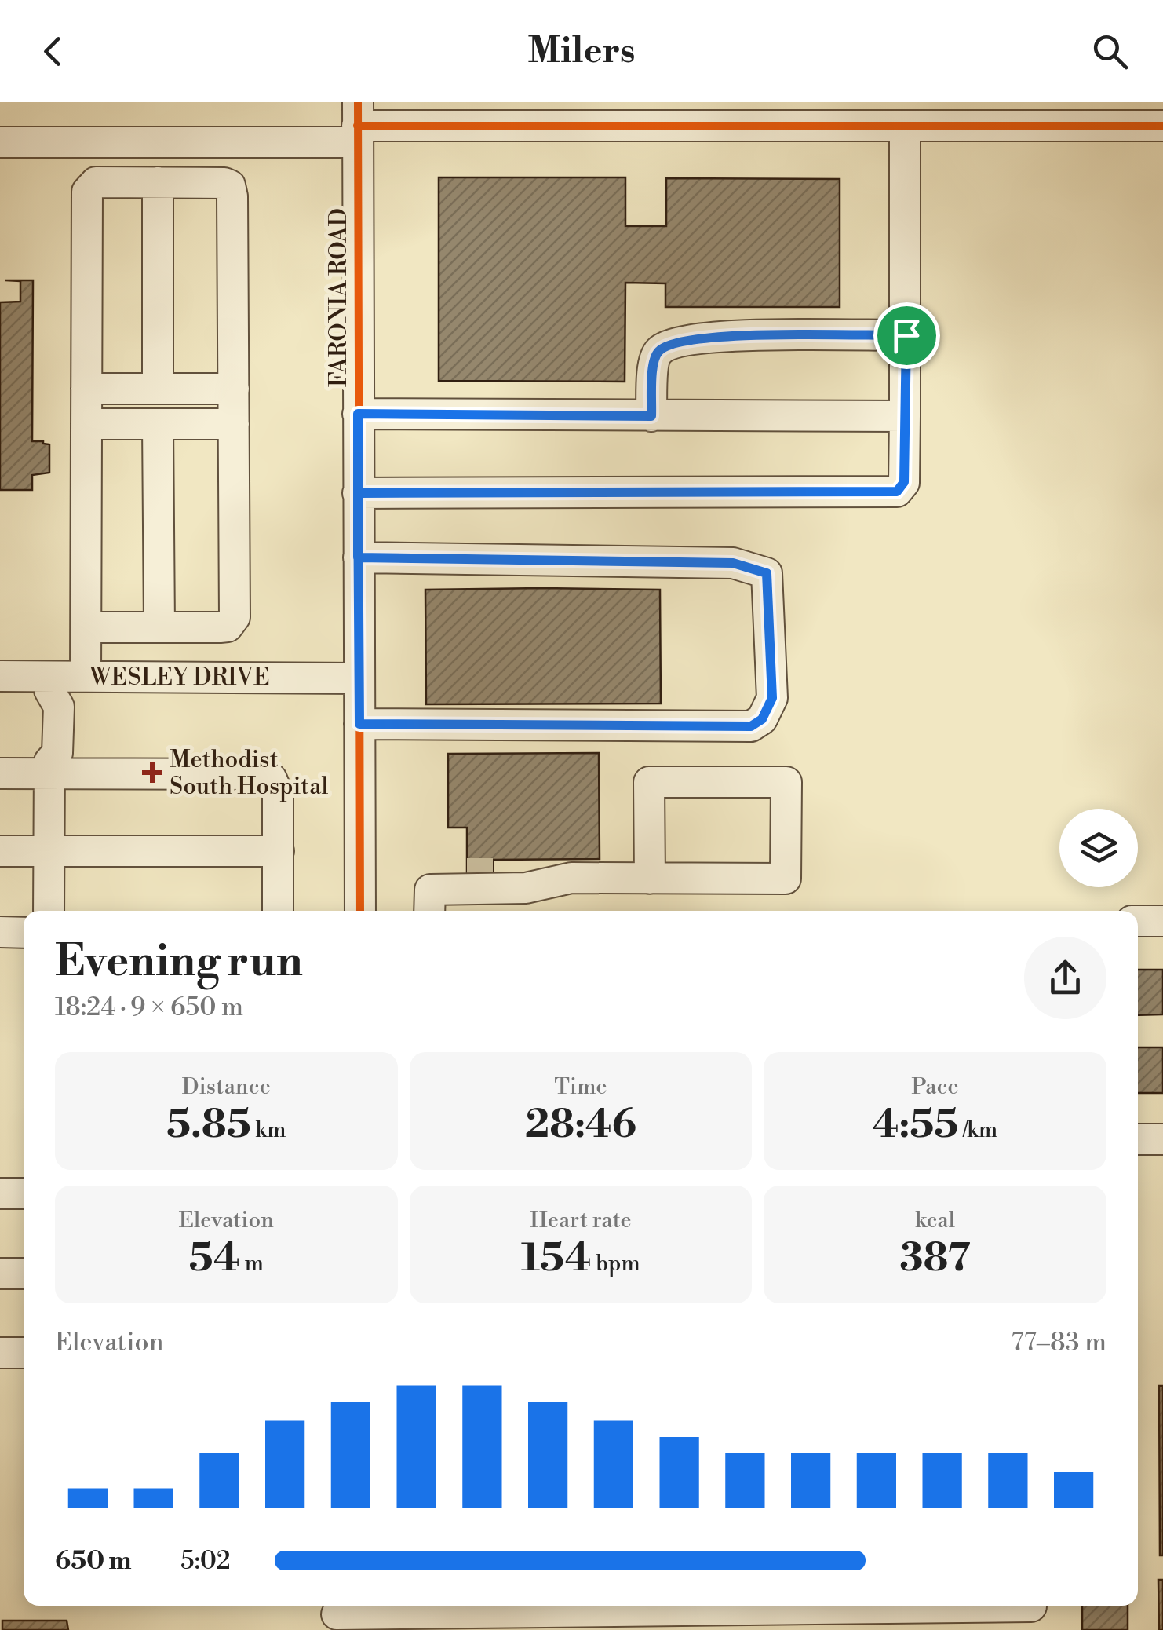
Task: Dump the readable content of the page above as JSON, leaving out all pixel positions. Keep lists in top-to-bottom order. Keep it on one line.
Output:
{"streets":{"street":["FARONIA ROAD","WESLEY DRIVE"]},"crossings":[["FARONIA ROAD","WESLEY DRIVE"]],"places":{"health":["Methodist South Hospital"]},"page":{"header":"Milers","heading":["Evening run","18:24 · 9 × 650 m"],"stats":[["Distance","5.85 km"],["Time","28:46"],["Pace","4:55 /km"],["Elevation","54 m"],["Heart rate","154 bpm"],["kcal","387"]],"chart":["Elevation","77–83 m"],"list":[{"name":"650 m","note":"5:02"}]}}
